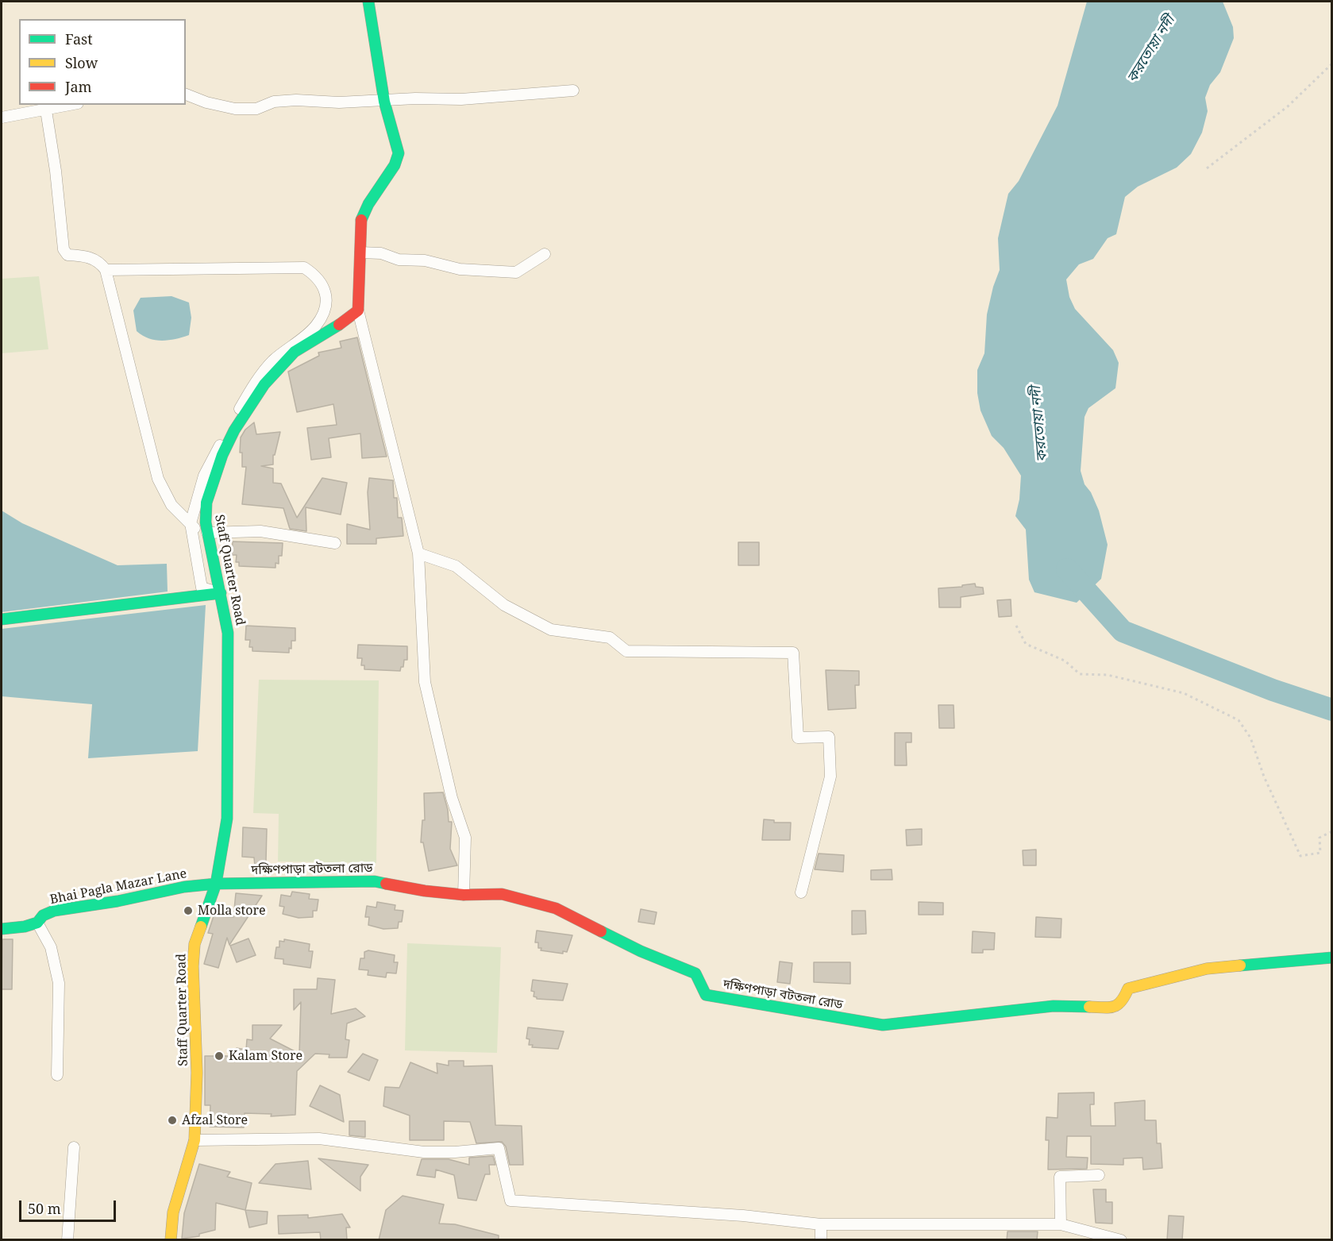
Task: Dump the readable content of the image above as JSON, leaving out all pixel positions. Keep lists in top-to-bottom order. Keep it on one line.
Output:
{"streets":{"street":["Staff Quarter Road","দক্ষিণপাড়া বটতলা রোড","Bhai Pagla Mazar Lane"]},"crossings":[["Staff Quarter Road","দক্ষিণপাড়া বটতলা রোড"],["Staff Quarter Road","Bhai Pagla Mazar Lane"],["দক্ষিণপাড়া বটতলা রোড","Bhai Pagla Mazar Lane"]],"water":["করতোয়া নদী"],"places":["Molla store","Kalam Store","Afzal Store"],"legend":["Fast","Slow","Jam"],"scale_bar":"50 m"}
